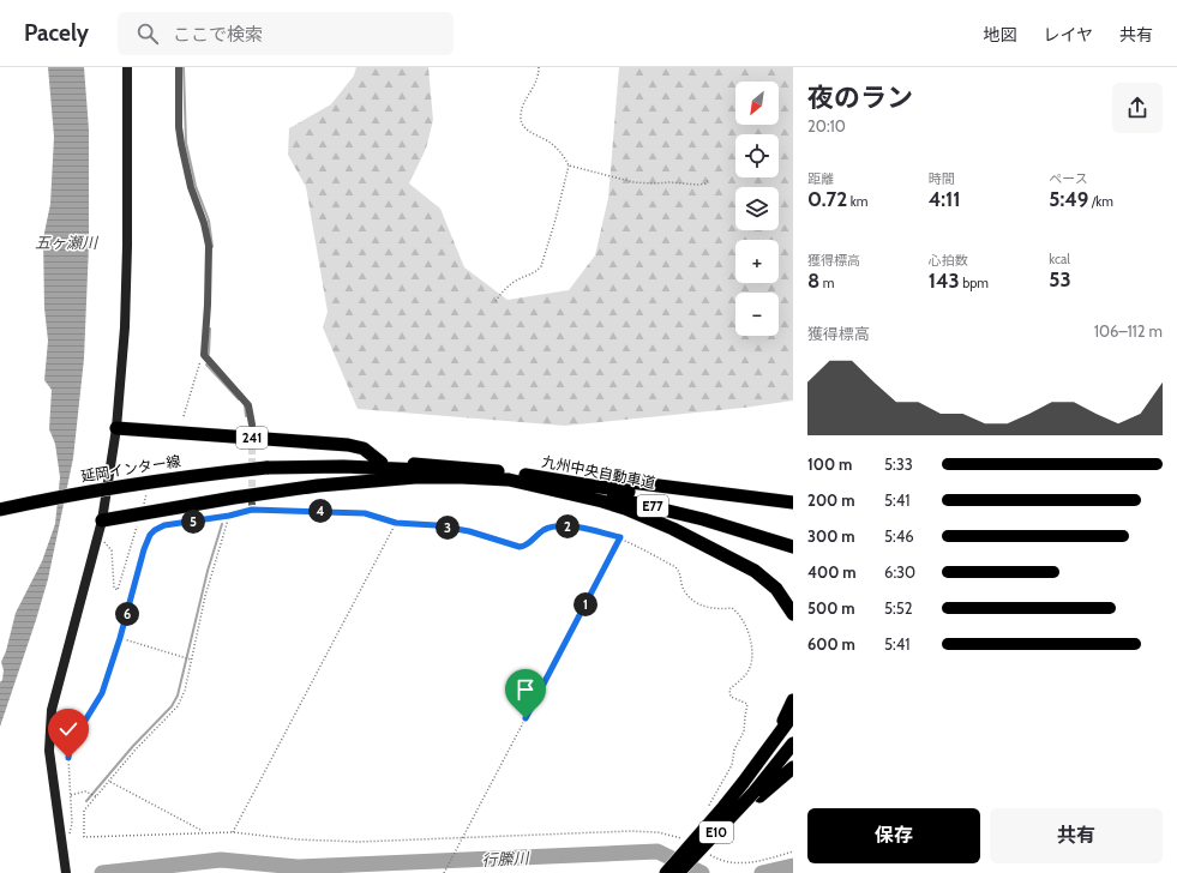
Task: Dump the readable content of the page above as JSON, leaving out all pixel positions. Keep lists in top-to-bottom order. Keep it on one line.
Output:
{"streets":{"highway":["241","延岡インター線","九州中央自動車道","E77","E10"]},"crossings":[["241","延岡インター線"],["延岡インター線","九州中央自動車道"]],"water":["五ヶ瀬川","行縢川"],"north":"bottom left","page":{"header":"Pacely","search":"ここで検索","nav":["地図","レイヤ","共有"],"heading":["夜のラン","20:10"],"map_buttons":["+","−"],"stats":[["距離","0.72 km"],["時間","4:11"],["ペース","5:49 /km"],["獲得標高","8 m"],["心拍数","143 bpm"],["kcal","53"]],"chart":["獲得標高","106–112 m"],"list":[{"name":"100 m","note":"5:33"},{"name":"200 m","note":"5:41"},{"name":"300 m","note":"5:46"},{"name":"400 m","note":"6:30"},{"name":"500 m","note":"5:52"},{"name":"600 m","note":"5:41"}],"pins":["4","5","2","3","1","6"],"buttons":["保存","共有"]}}
